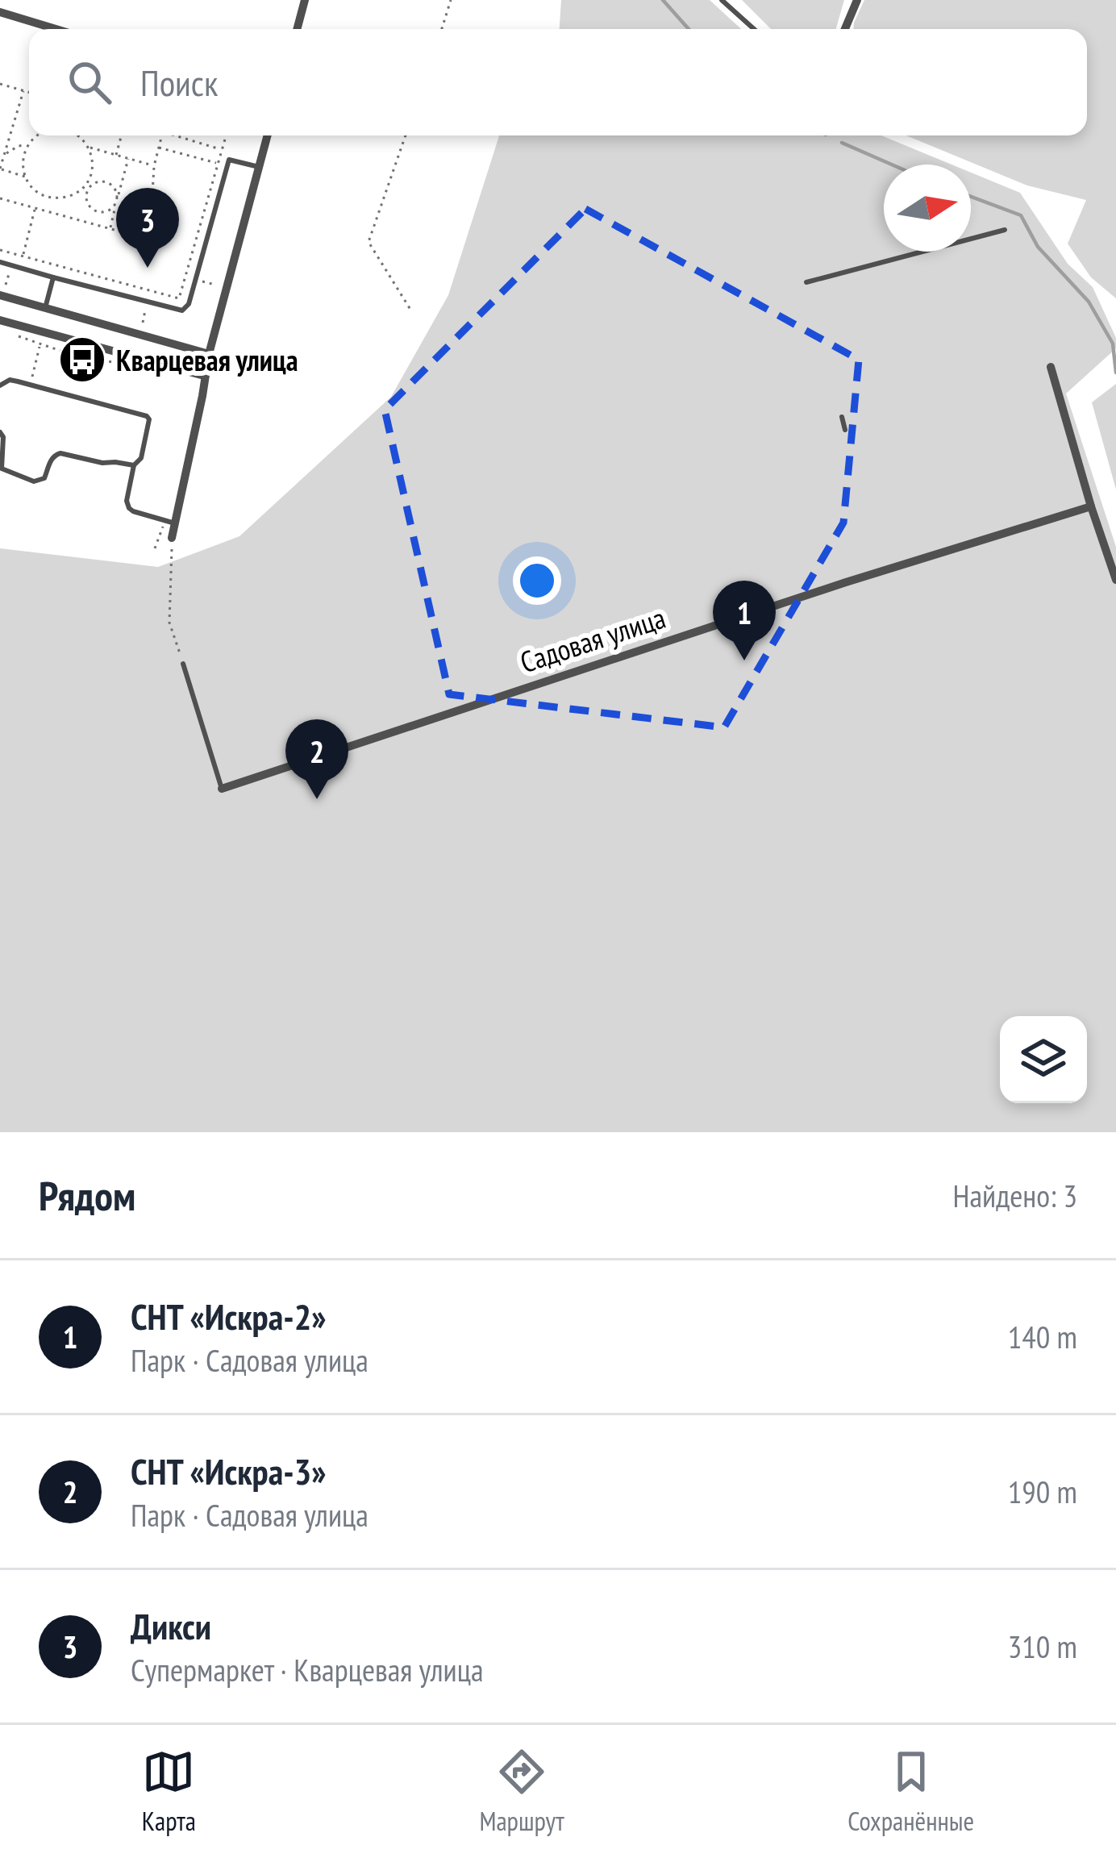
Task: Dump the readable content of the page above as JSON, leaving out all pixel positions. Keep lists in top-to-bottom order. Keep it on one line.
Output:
{"streets":{"street":["Садовая улица"]},"places":{"bus stop":["Кварцевая улица"]},"north":"right","page":{"search":"Поиск","pins":["3","1","2"],"heading":["Рядом","Найдено: 3"],"list":[{"mark":"1","name":"СНТ «Искра-2»","note":"Парк · Садовая улица","value":"140 m"},{"mark":"2","name":"СНТ «Искра-3»","note":"Парк · Садовая улица","value":"190 m"},{"mark":"3","name":"Дикси","note":"Супермаркет · Кварцевая улица","value":"310 m"}],"nav":["Карта","Маршрут","Сохранённые"]}}
